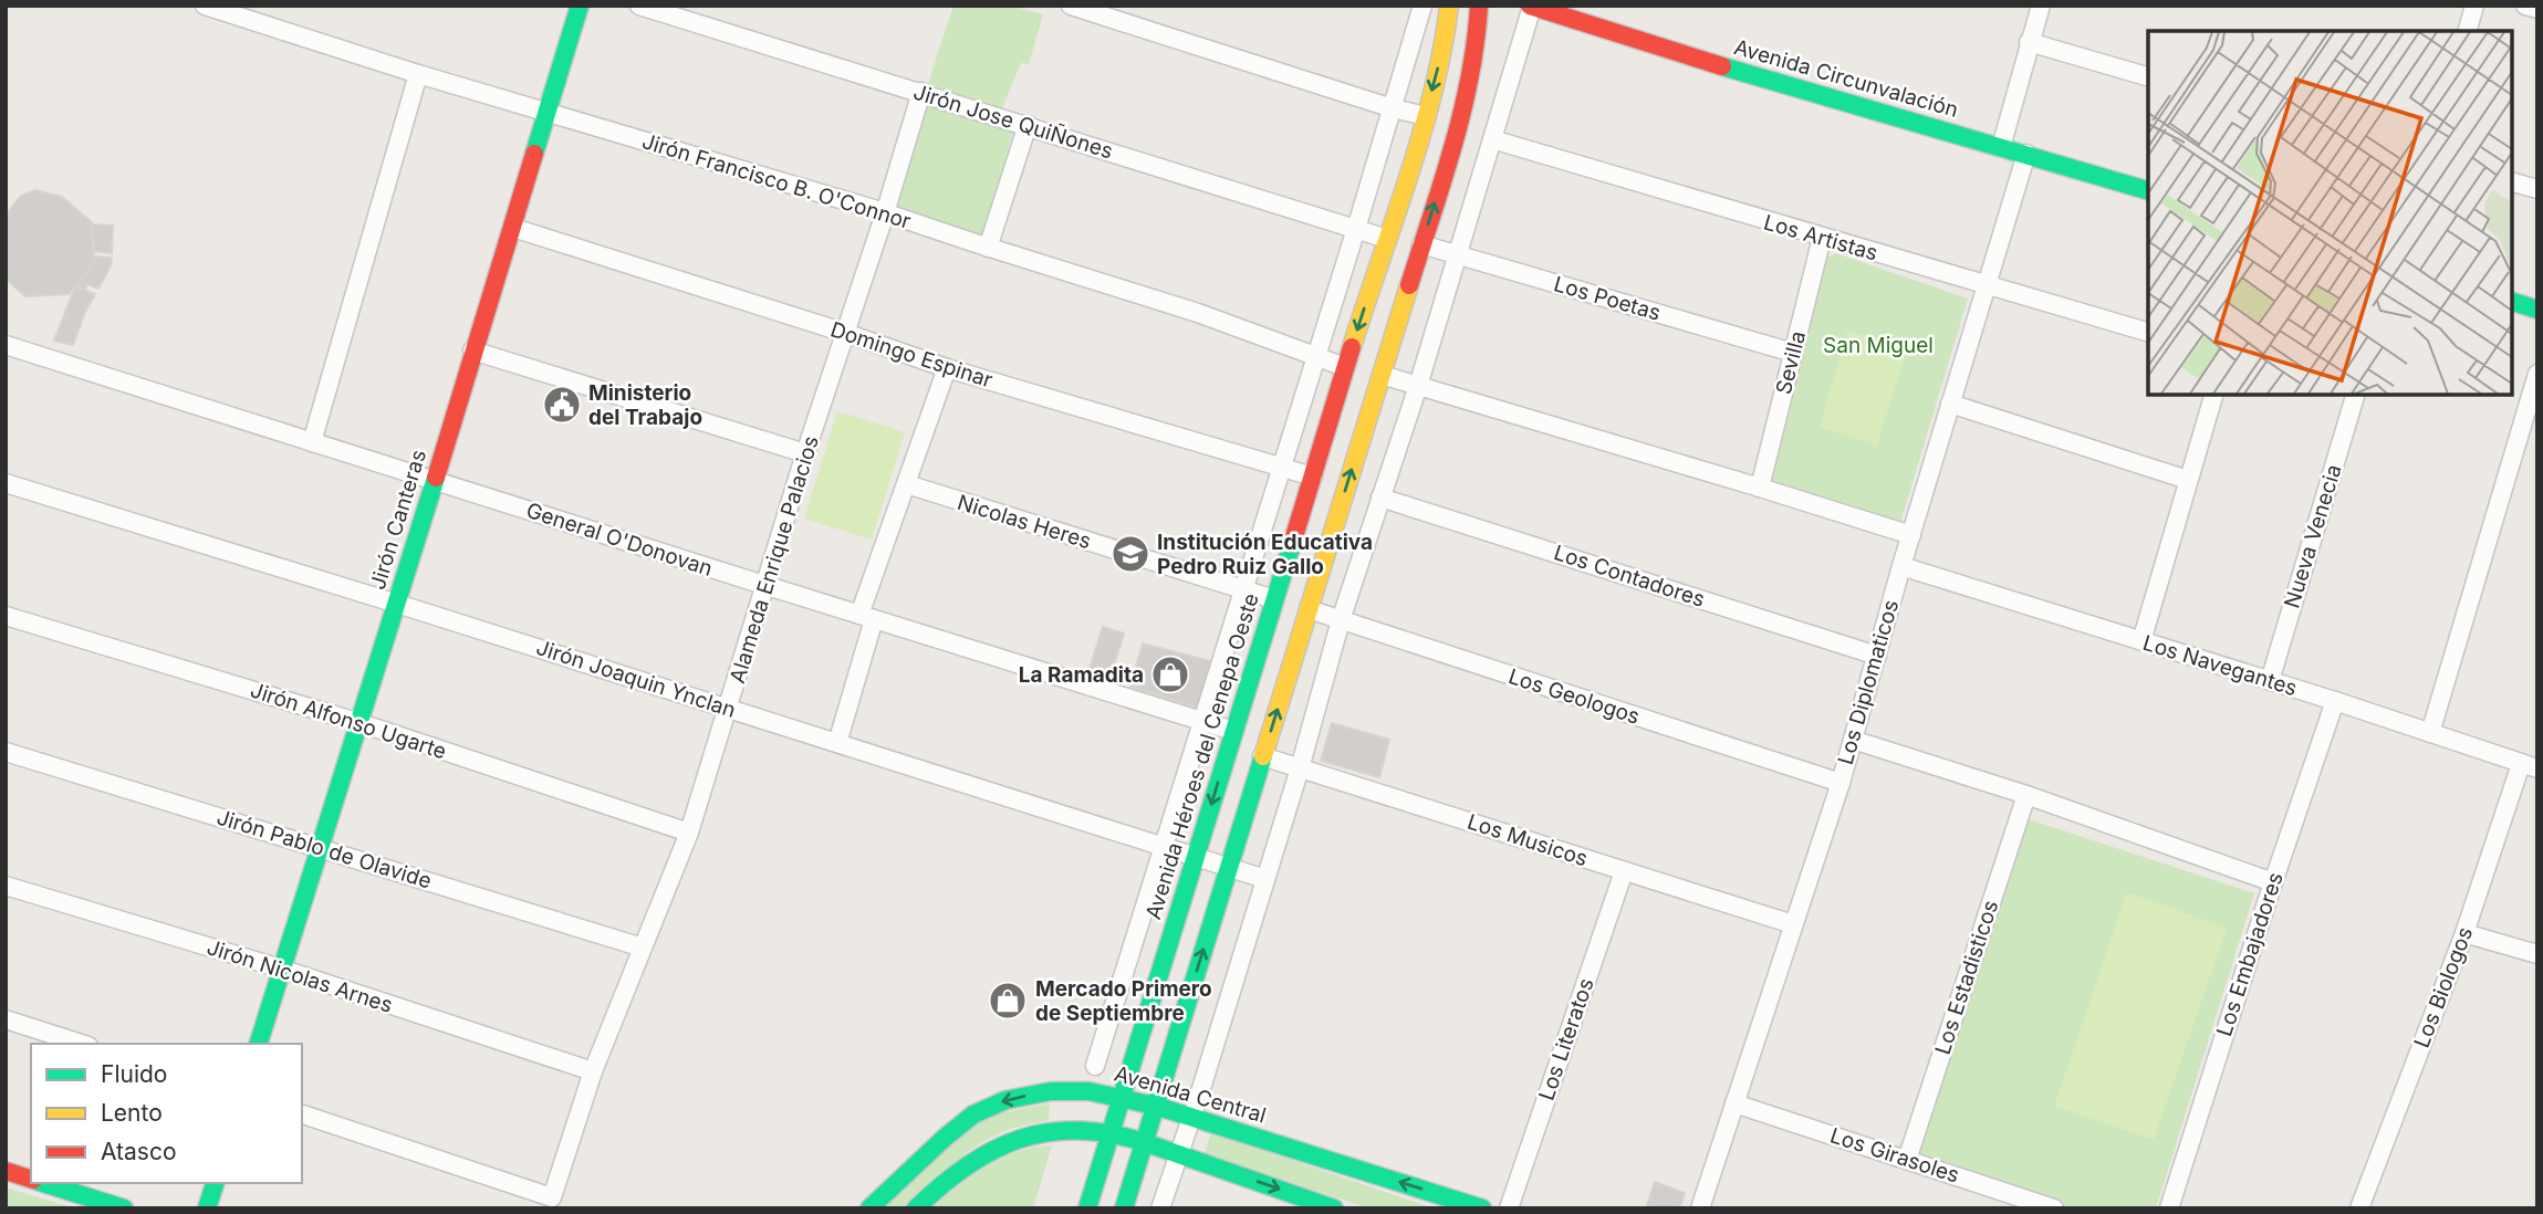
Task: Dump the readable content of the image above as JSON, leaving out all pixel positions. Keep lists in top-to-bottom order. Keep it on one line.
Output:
{"streets":{"main road":["Avenida Circunvalación","Jirón Canteras","Avenida Héroes del Cenepa Oeste","Avenida Central"],"street":["Jirón Jose QuiÑones","Jirón Francisco B. O'Connor","Los Artistas","Los Poetas","Domingo Espinar","Sevilla","Nicolas Heres","Nueva Venecia","General O'Donovan","Alameda Enrique Palacios","Los Contadores","Los Navegantes","Jirón Joaquin Ynclan","Los Diplomaticos","Los Geologos","Jirón Alfonso Ugarte","Los Musicos","Jirón Pablo de Olavide","Los Embajadores","Jirón Nicolas Arnes","Los Estadisticos","Los Biologos","Los Literatos","Los Girasoles"]},"crossings":[["Avenida Circunvalación","Los Diplomaticos"],["Jirón Jose QuiÑones","Alameda Enrique Palacios"],["Jirón Jose QuiÑones","Avenida Héroes del Cenepa Oeste"],["Jirón Francisco B. O'Connor","Jirón Canteras"],["Jirón Francisco B. O'Connor","Alameda Enrique Palacios"],["Jirón Francisco B. O'Connor","Avenida Héroes del Cenepa Oeste"],["Los Artistas","Sevilla"],["Los Artistas","Los Diplomaticos"],["Los Poetas","Sevilla"],["Domingo Espinar","Jirón Canteras"],["Domingo Espinar","Alameda Enrique Palacios"],["Domingo Espinar","Avenida Héroes del Cenepa Oeste"],["Jirón Canteras","General O'Donovan"],["Jirón Canteras","Jirón Joaquin Ynclan"],["Jirón Canteras","Jirón Alfonso Ugarte"],["Jirón Canteras","Jirón Pablo de Olavide"],["Jirón Canteras","Jirón Nicolas Arnes"],["Nicolas Heres","Avenida Héroes del Cenepa Oeste"],["Nueva Venecia","Los Navegantes"],["General O'Donovan","Alameda Enrique Palacios"],["General O'Donovan","Avenida Héroes del Cenepa Oeste"],["Alameda Enrique Palacios","Jirón Joaquin Ynclan"],["Alameda Enrique Palacios","Jirón Alfonso Ugarte"],["Alameda Enrique Palacios","Jirón Pablo de Olavide"],["Alameda Enrique Palacios","Jirón Nicolas Arnes"],["Los Contadores","Los Diplomaticos"],["Los Navegantes","Los Diplomaticos"],["Los Navegantes","Los Embajadores"],["Los Navegantes","Los Biologos"],["Jirón Joaquin Ynclan","Avenida Héroes del Cenepa Oeste"],["Los Diplomaticos","Los Geologos"],["Los Diplomaticos","Los Musicos"],["Los Diplomaticos","Los Girasoles"],["Avenida Héroes del Cenepa Oeste","Avenida Central"],["Los Musicos","Los Literatos"],["Los Estadisticos","Los Girasoles"]],"one_way":["Avenida Central"],"parks":["San Miguel"],"places":{"public building":["Ministerio del Trabajo"],"school or university":["Institución Educativa Pedro Ruiz Gallo"],"shop":["La Ramadita","Mercado Primero de Septiembre"]},"legend":["Fluido","Lento","Atasco"]}
